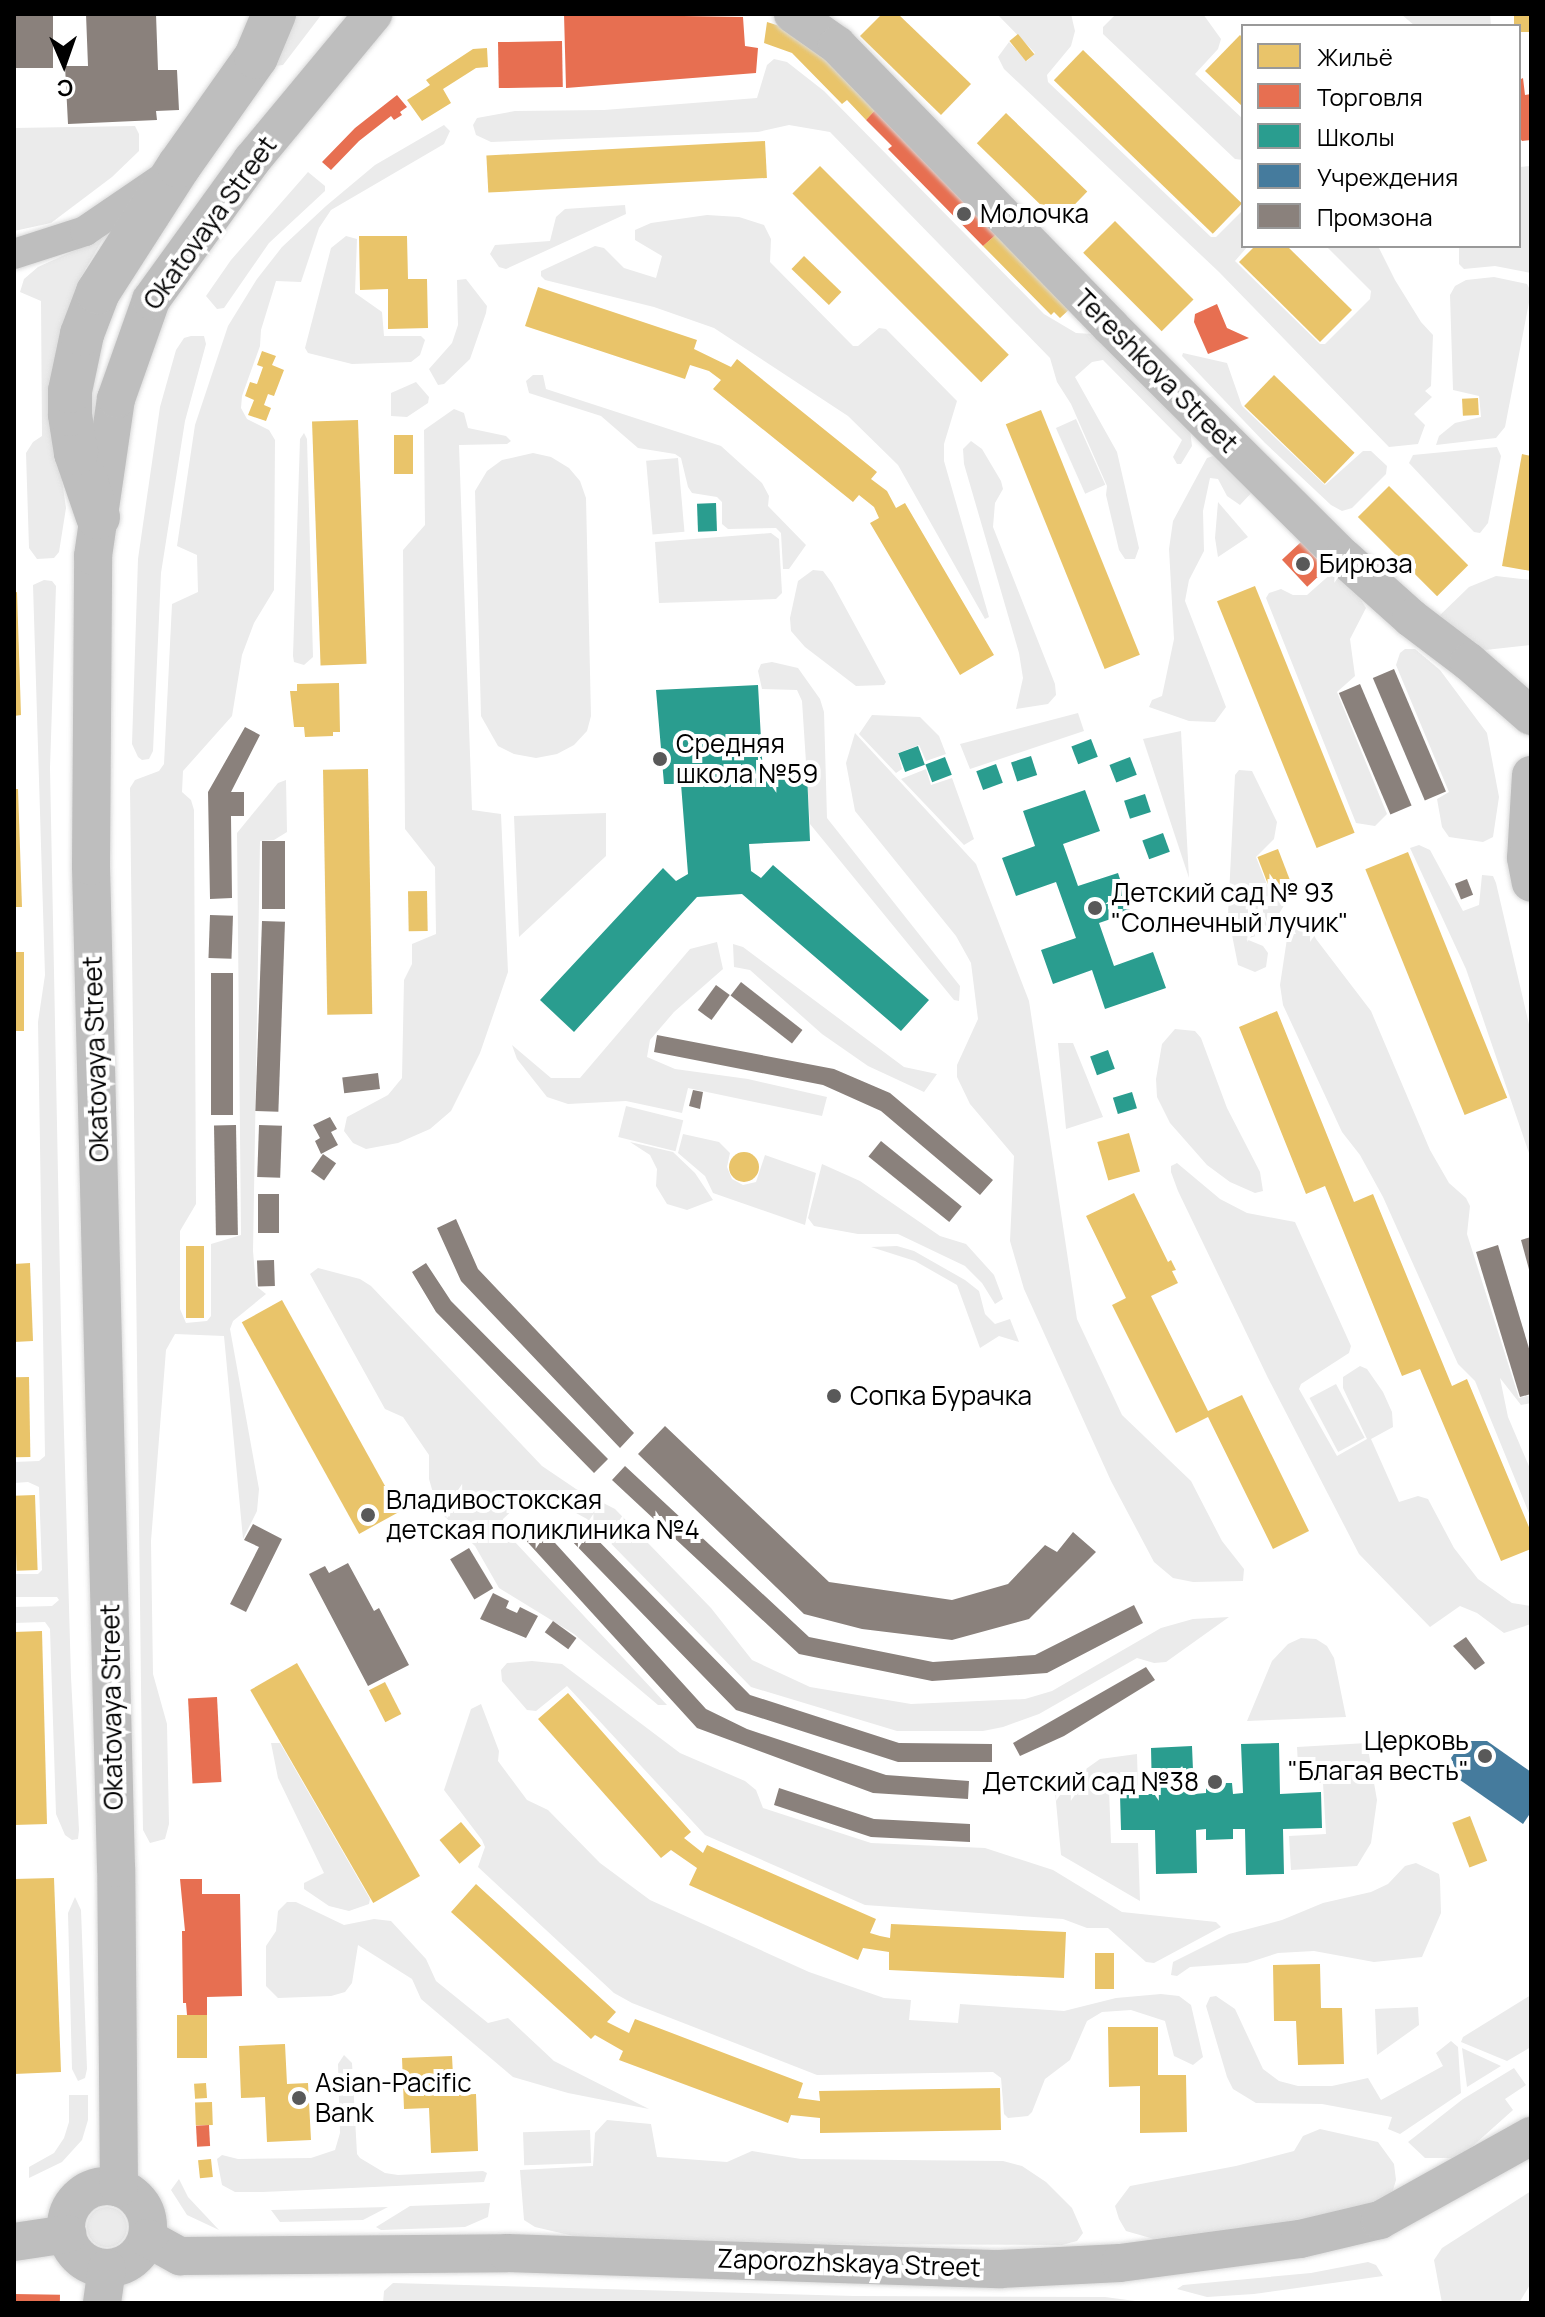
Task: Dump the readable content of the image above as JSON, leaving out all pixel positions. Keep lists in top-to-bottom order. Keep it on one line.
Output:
{"streets":{"main road":["Okatovaya Street","Tereshkova Street","Zaporozhskaya Street"]},"crossings":[["Okatovaya Street","Zaporozhskaya Street"]],"places":["Молочка","Бирюза","Средняя школа №59","Детский сад № 93 \"Солнечный лучик\"","Сопка Бурачка","Владивостокская детская поликлиника №4","Церковь \"Благая весть\"","Детский сад №38","Asian-Pacific Bank"],"legend":["Жильё","Торговля","Школы","Учреждения","Промзона"],"north":"bottom"}
